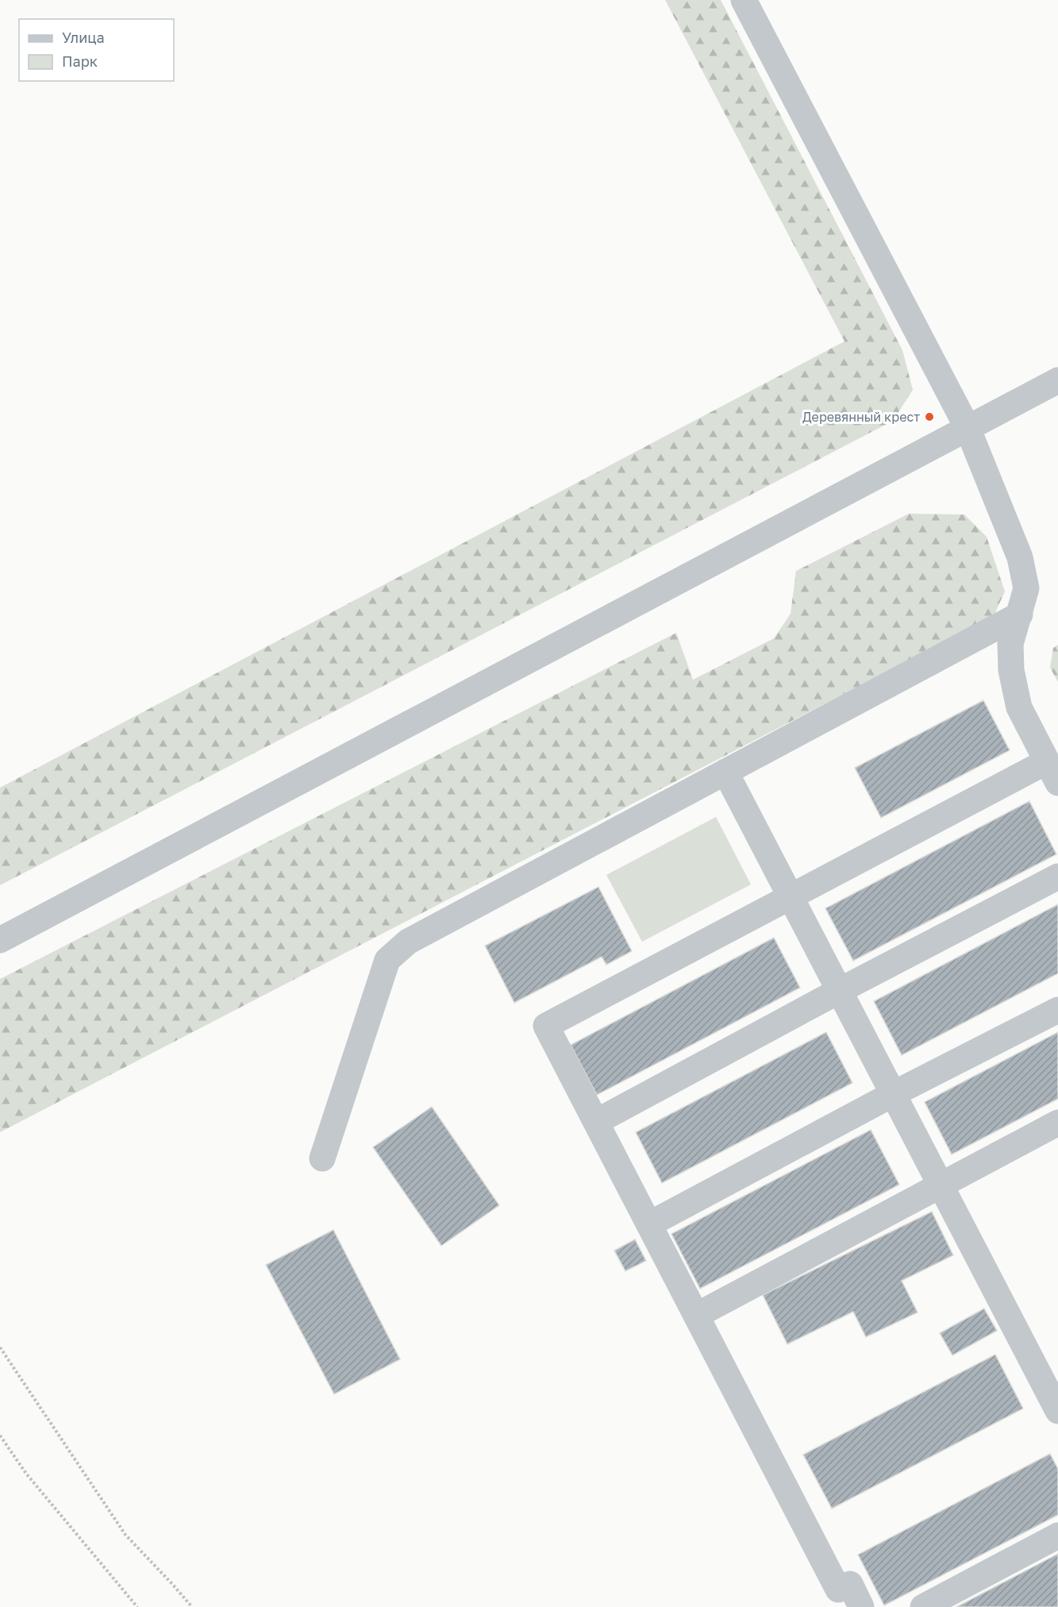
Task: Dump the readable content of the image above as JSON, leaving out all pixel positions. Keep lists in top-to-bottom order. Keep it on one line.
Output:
{"places":["Деревянный крест"],"legend":["Улица","Парк"]}
